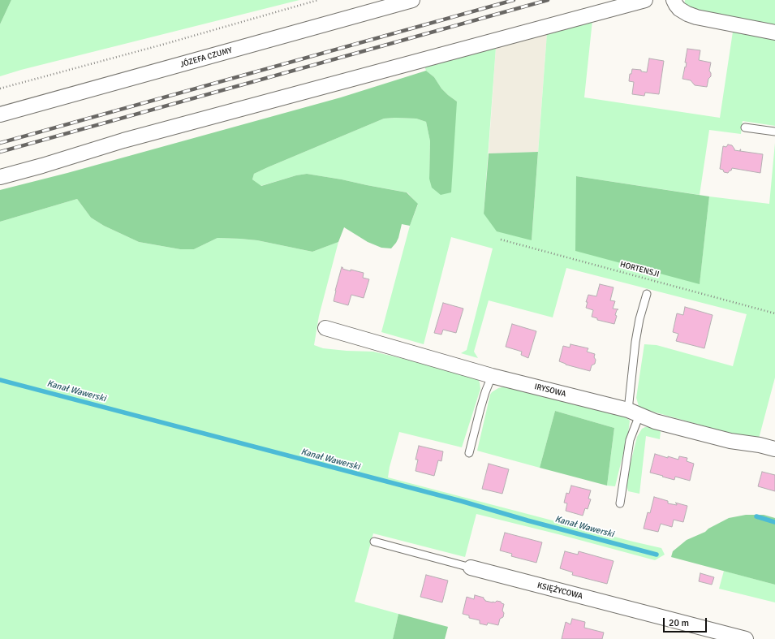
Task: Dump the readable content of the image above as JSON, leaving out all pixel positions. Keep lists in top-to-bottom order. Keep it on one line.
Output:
{"streets":{"street":["JÓZEFA CZUMY","IRYSOWA","KSIĘŻYCOWA"],"path":["HORTENSJI"]},"water":["Kanał Wawerski"],"scale_bar":"20 m"}
